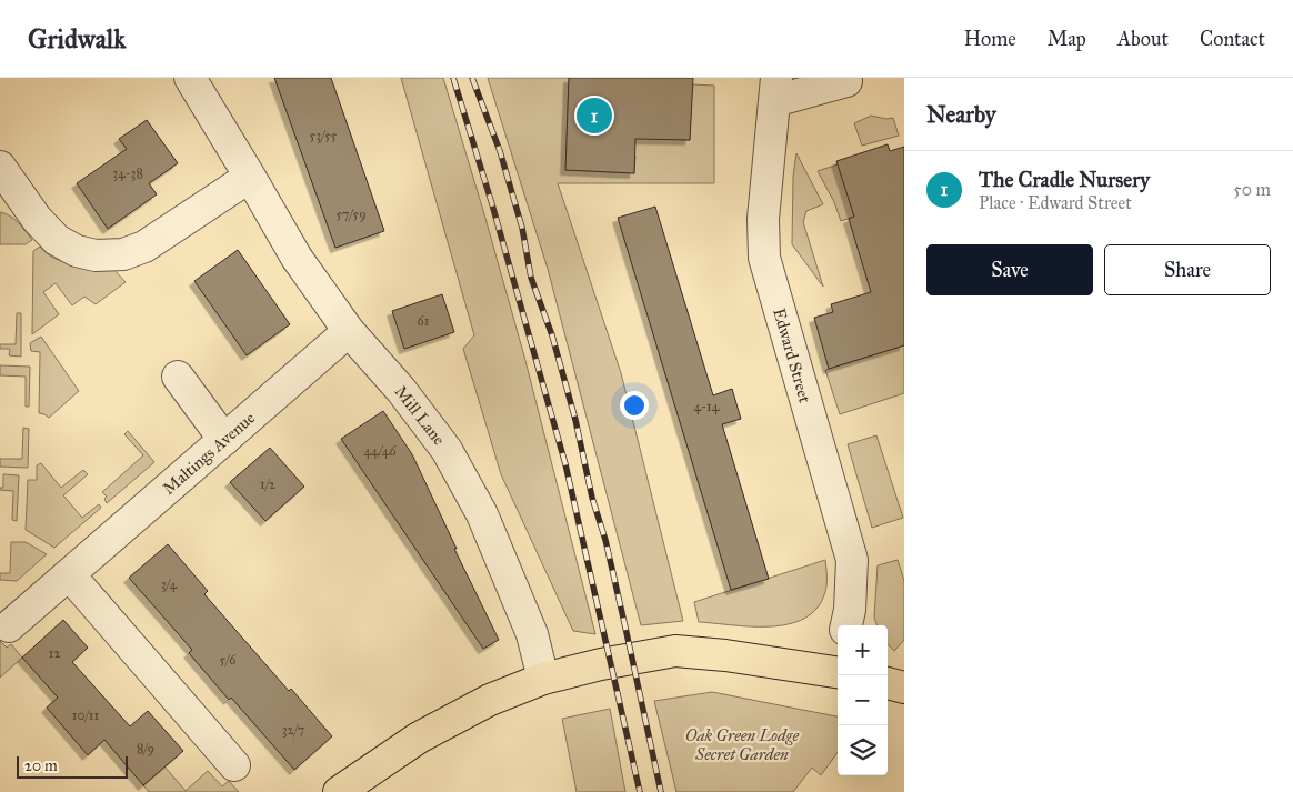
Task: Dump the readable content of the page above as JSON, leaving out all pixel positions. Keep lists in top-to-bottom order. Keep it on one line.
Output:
{"streets":{"street":["Edward Street","Mill Lane","Maltings Avenue"]},"crossings":[["Mill Lane","Maltings Avenue"]],"parks":["Oak Green Lodge Secret Garden"],"house_numbers":["53/55","34-38","57/59","61","4-14","44/46","1/2","3/4","12","5/6","10/11","32/7","8/9"],"scale_bar":"20 m","page":{"header":"Gridwalk","nav":["Home","Map","About","Contact"],"heading":"Nearby","pins":"1","list":[{"mark":"1","name":"The Cradle Nursery","note":"Place · Edward Street","value":"50 m"}],"buttons":["Save","Share"],"map_buttons":["+","−"],"scale":"20 m"}}
